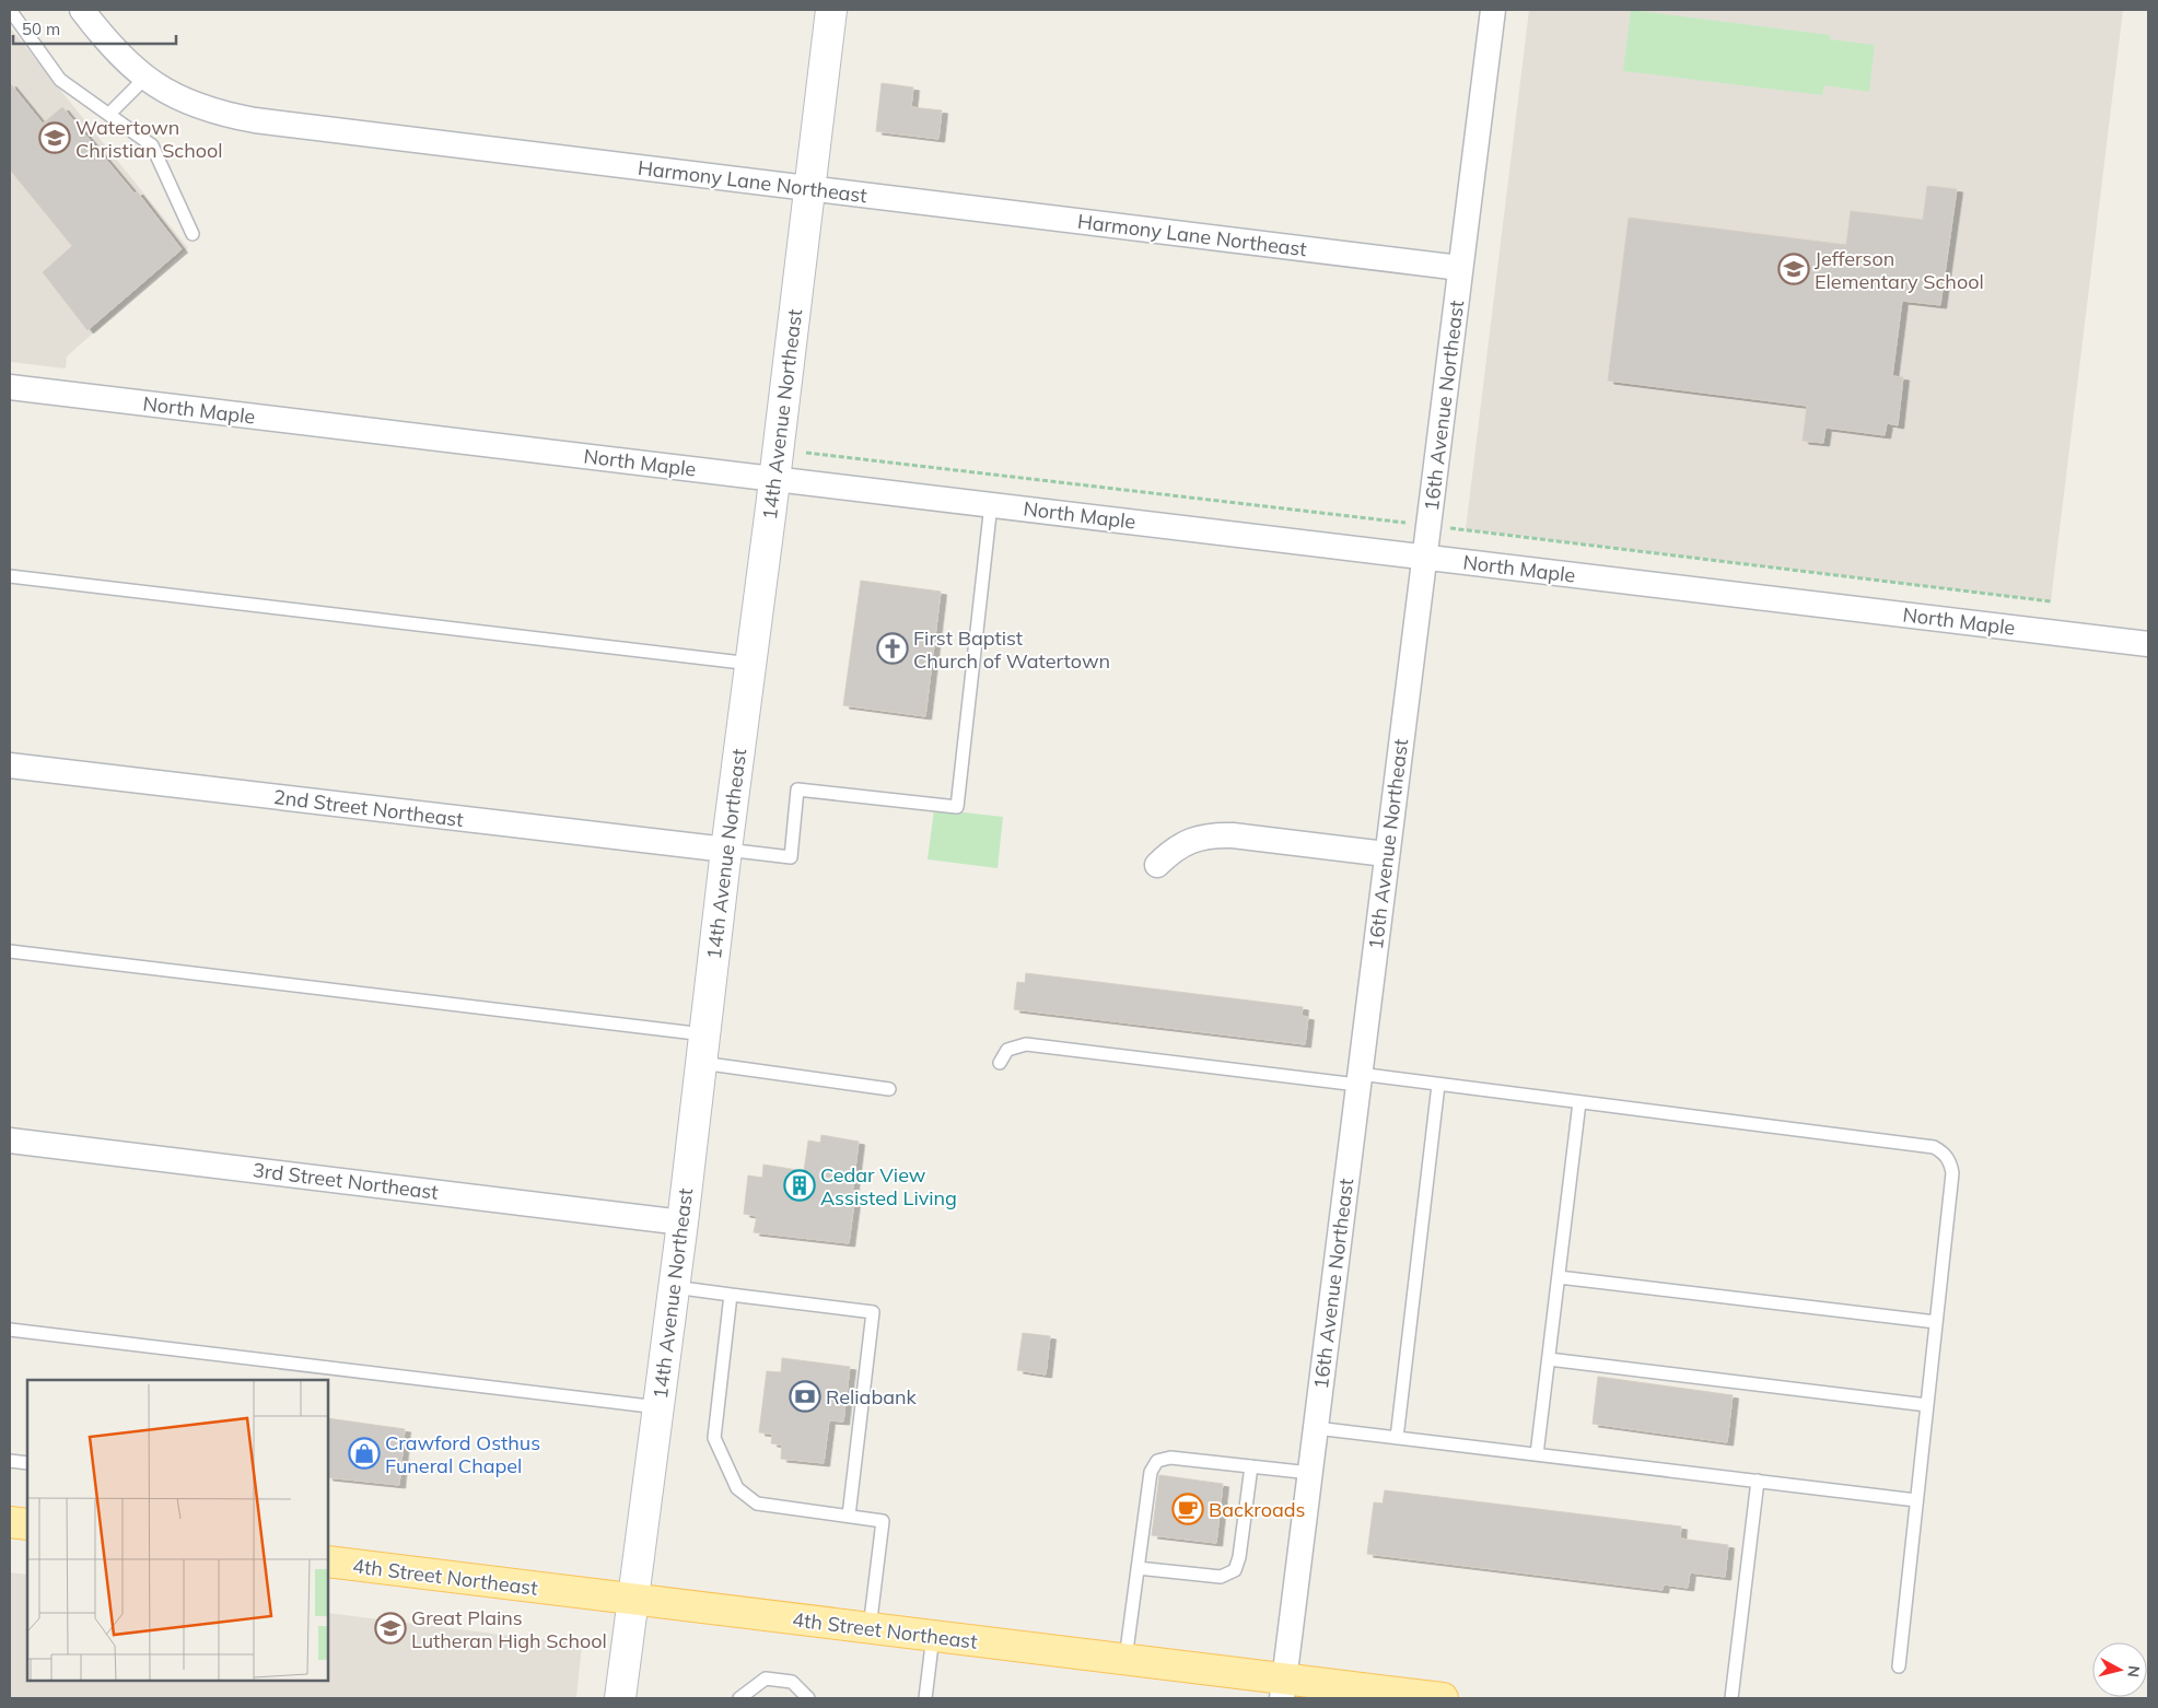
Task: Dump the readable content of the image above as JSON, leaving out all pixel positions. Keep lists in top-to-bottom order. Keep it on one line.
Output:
{"streets":{"main road":["14th Avenue Northeast","4th Street Northeast"],"street":["Harmony Lane Northeast","16th Avenue Northeast","North Maple","2nd Street Northeast","3rd Street Northeast"]},"crossings":[["Harmony Lane Northeast","16th Avenue Northeast"],["Harmony Lane Northeast","14th Avenue Northeast"],["16th Avenue Northeast","North Maple"],["16th Avenue Northeast","4th Street Northeast"],["North Maple","14th Avenue Northeast"],["14th Avenue Northeast","2nd Street Northeast"],["14th Avenue Northeast","3rd Street Northeast"],["14th Avenue Northeast","4th Street Northeast"]],"places":{"school or university":["Watertown Christian School","Jefferson Elementary School","Great Plains Lutheran High School"],"church":["First Baptist Church of Watertown"],"building":["Cedar View Assisted Living"],"bank":["Reliabank"],"shop":["Crawford Osthus Funeral Chapel"],"cafe":["Backroads"]},"scale_bar":"50 m","north":"right"}
